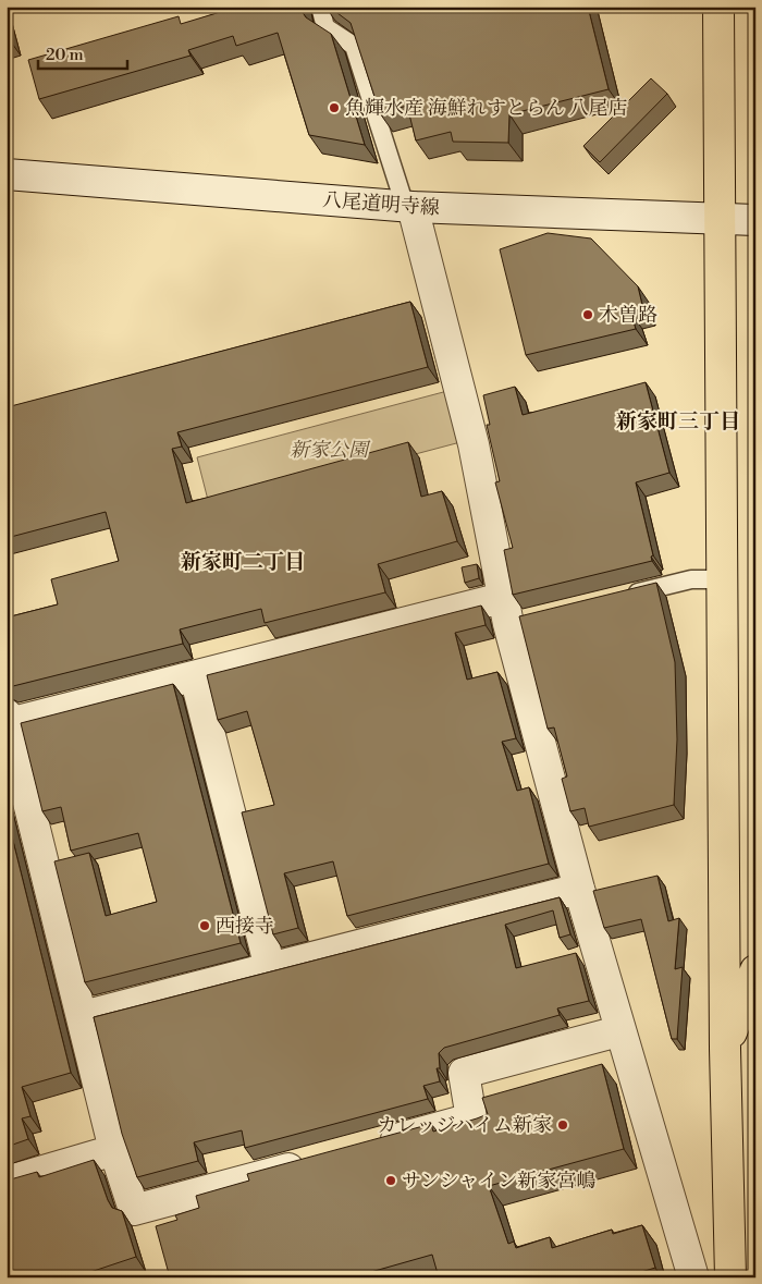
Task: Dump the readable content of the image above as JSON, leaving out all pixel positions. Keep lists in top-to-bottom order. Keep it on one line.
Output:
{"streets":{"street":["八尾道明寺線"]},"districts":["新家町三丁目","新家町二丁目"],"parks":["新家公園"],"places":["魚輝水産 海鮮れすとらん 八尾店","木曽路","西接寺","カレッジハイム新家","サンシャイン新家宮嶋"],"scale_bar":"20 m"}
